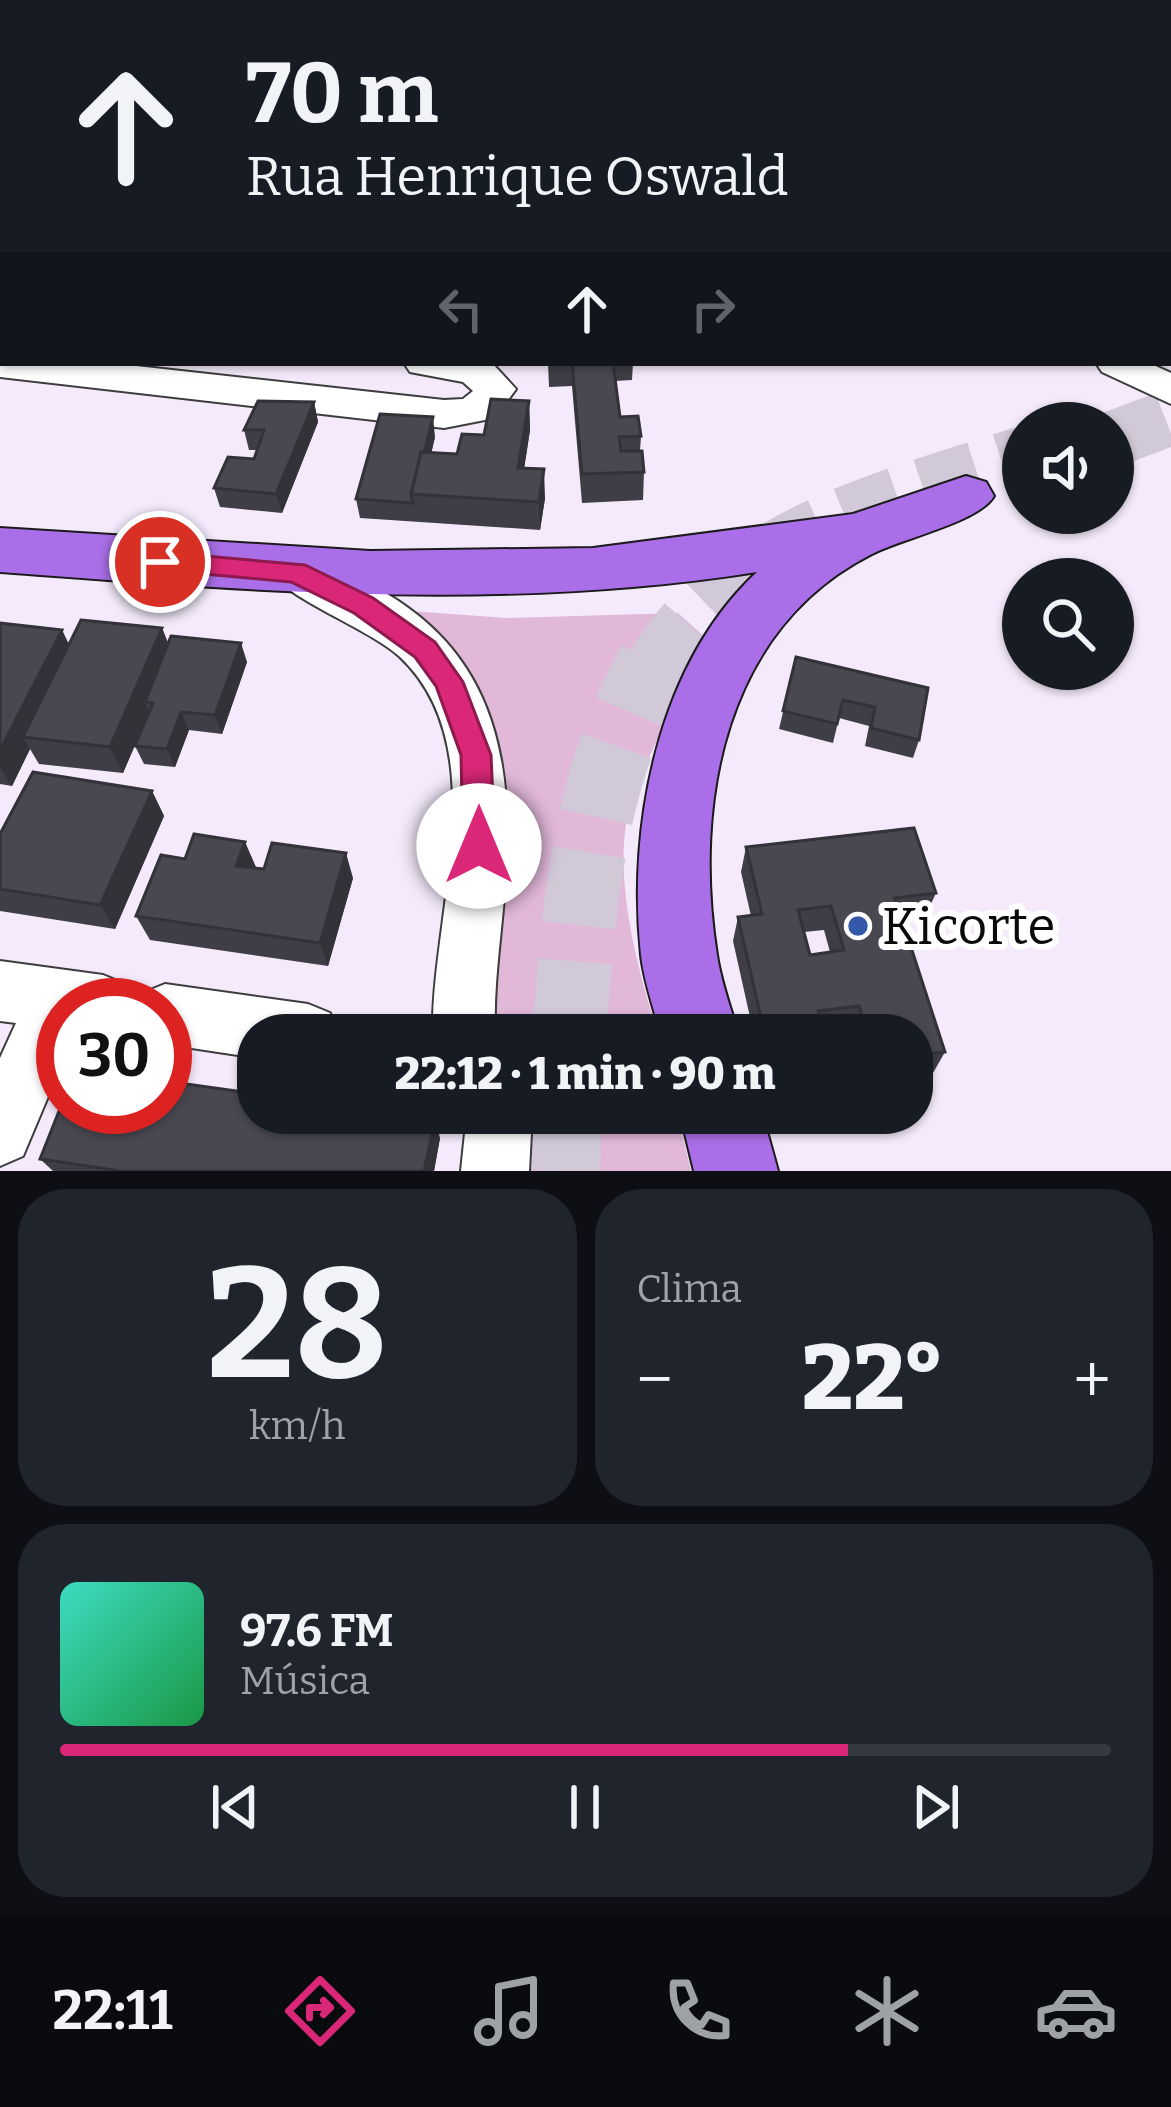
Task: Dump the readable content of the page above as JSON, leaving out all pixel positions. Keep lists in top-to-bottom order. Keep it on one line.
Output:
{"places":["Kicorte"],"page":{"turn":["70 m","Rua Henrique Oswald"],"limit":"30","trip":"22:12 · 1 min · 90 m","tile":[["28","km/h"],"Clima"],"heat":["−","22°","+"],"song":["97.6 FM","Música"],"tabs":"22:11"}}
